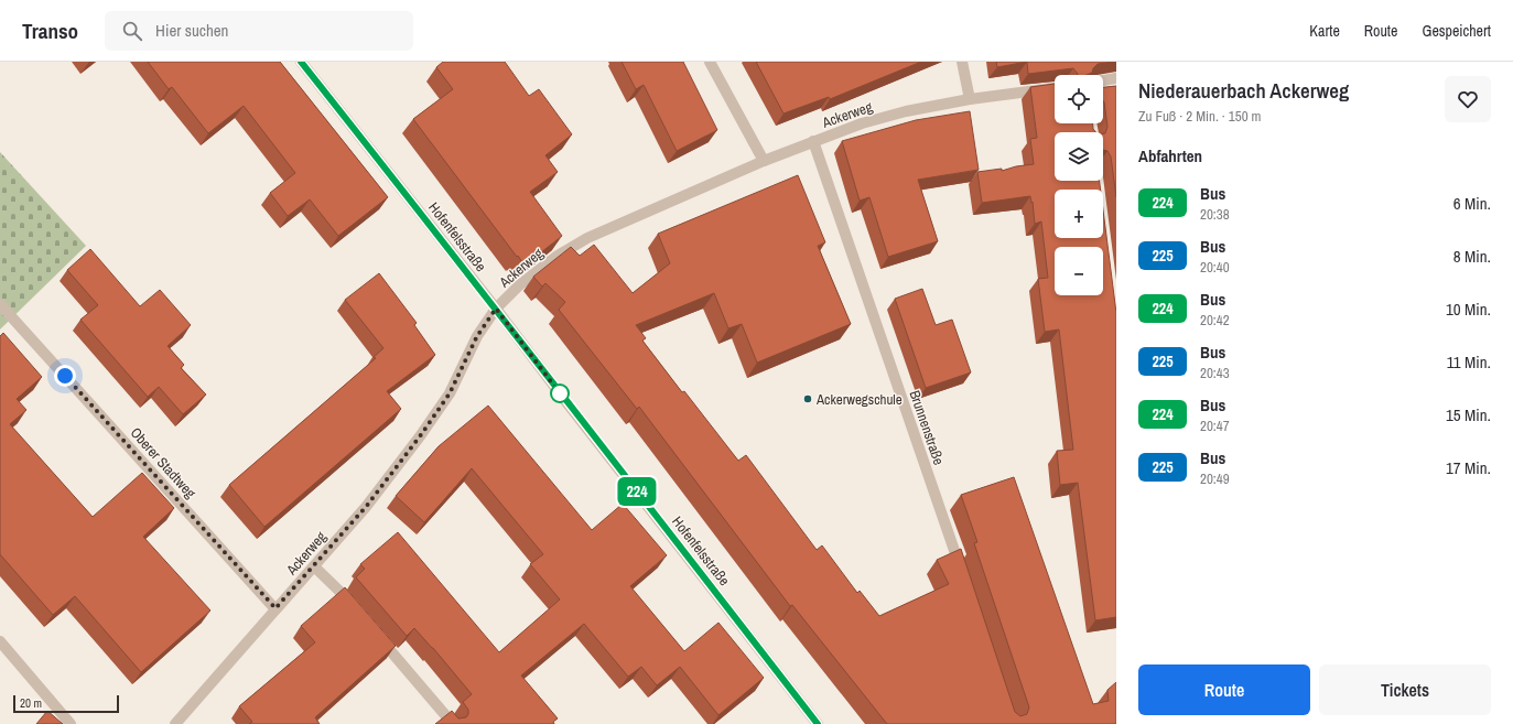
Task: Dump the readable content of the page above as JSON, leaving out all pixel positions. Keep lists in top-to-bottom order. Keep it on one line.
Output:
{"streets":{"street":["Ackerweg","Hofenfelsstraße","Brunnenstraße","Oberer Stadtweg"]},"crossings":[["Ackerweg","Hofenfelsstraße"],["Ackerweg","Brunnenstraße"],["Ackerweg","Oberer Stadtweg"]],"places":["Ackerwegschule"],"lines":["bus line 224"],"scale_bar":"20 m","page":{"header":"Transo","search":"Hier suchen","nav":["Karte","Route","Gespeichert"],"on_map":"224","heading":[["Niederauerbach Ackerweg","Zu Fuß · 2 Min. · 150 m"],"Abfahrten"],"map_buttons":["+","−"],"list":[{"mark":"224","name":"Bus","note":"20:38","value":"6 Min."},{"mark":"225","name":"Bus","note":"20:40","value":"8 Min."},{"mark":"224","name":"Bus","note":"20:42","value":"10 Min."},{"mark":"225","name":"Bus","note":"20:43","value":"11 Min."},{"mark":"224","name":"Bus","note":"20:47","value":"15 Min."},{"mark":"225","name":"Bus","note":"20:49","value":"17 Min."}],"buttons":["Route","Tickets"],"scale":"20 m"}}
